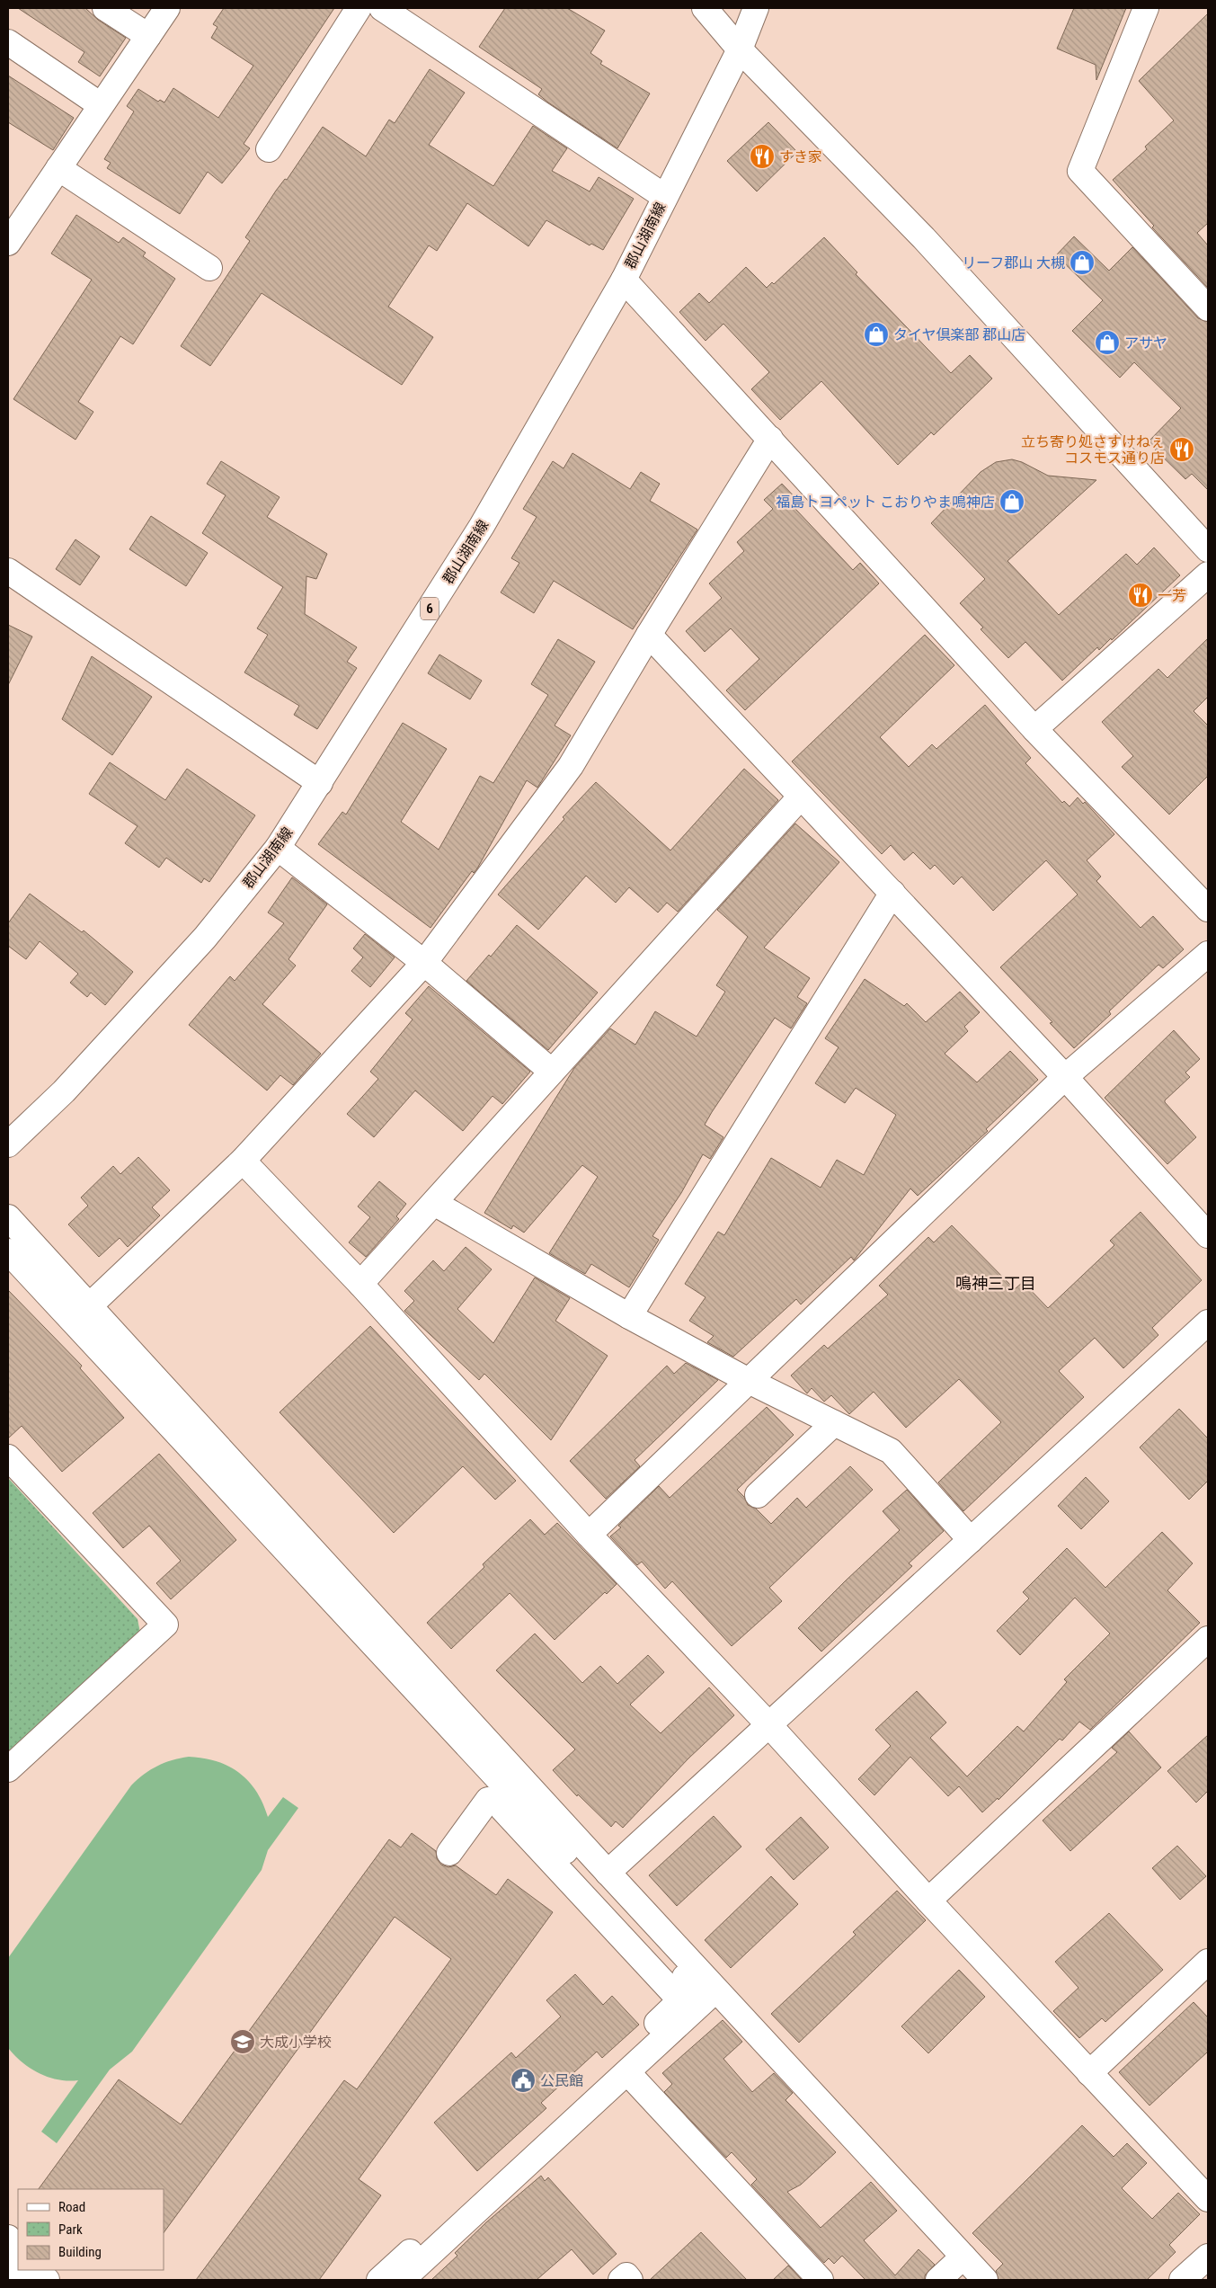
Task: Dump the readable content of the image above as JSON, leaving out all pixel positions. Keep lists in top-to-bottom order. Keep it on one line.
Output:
{"streets":{"street":["郡山湖南線","6"]},"districts":["鳴神三丁目"],"places":{"restaurant":["すき家","立ち寄り処さすけねぇ コスモス通り店","一芳"],"shop":["リーフ郡山 大槻","タイヤ倶楽部 郡山店","アサヤ","福島トヨペット こおりやま鳴神店"],"school or university":["大成小学校"],"public building":["公民館"]},"legend":["Road","Park","Building"]}
